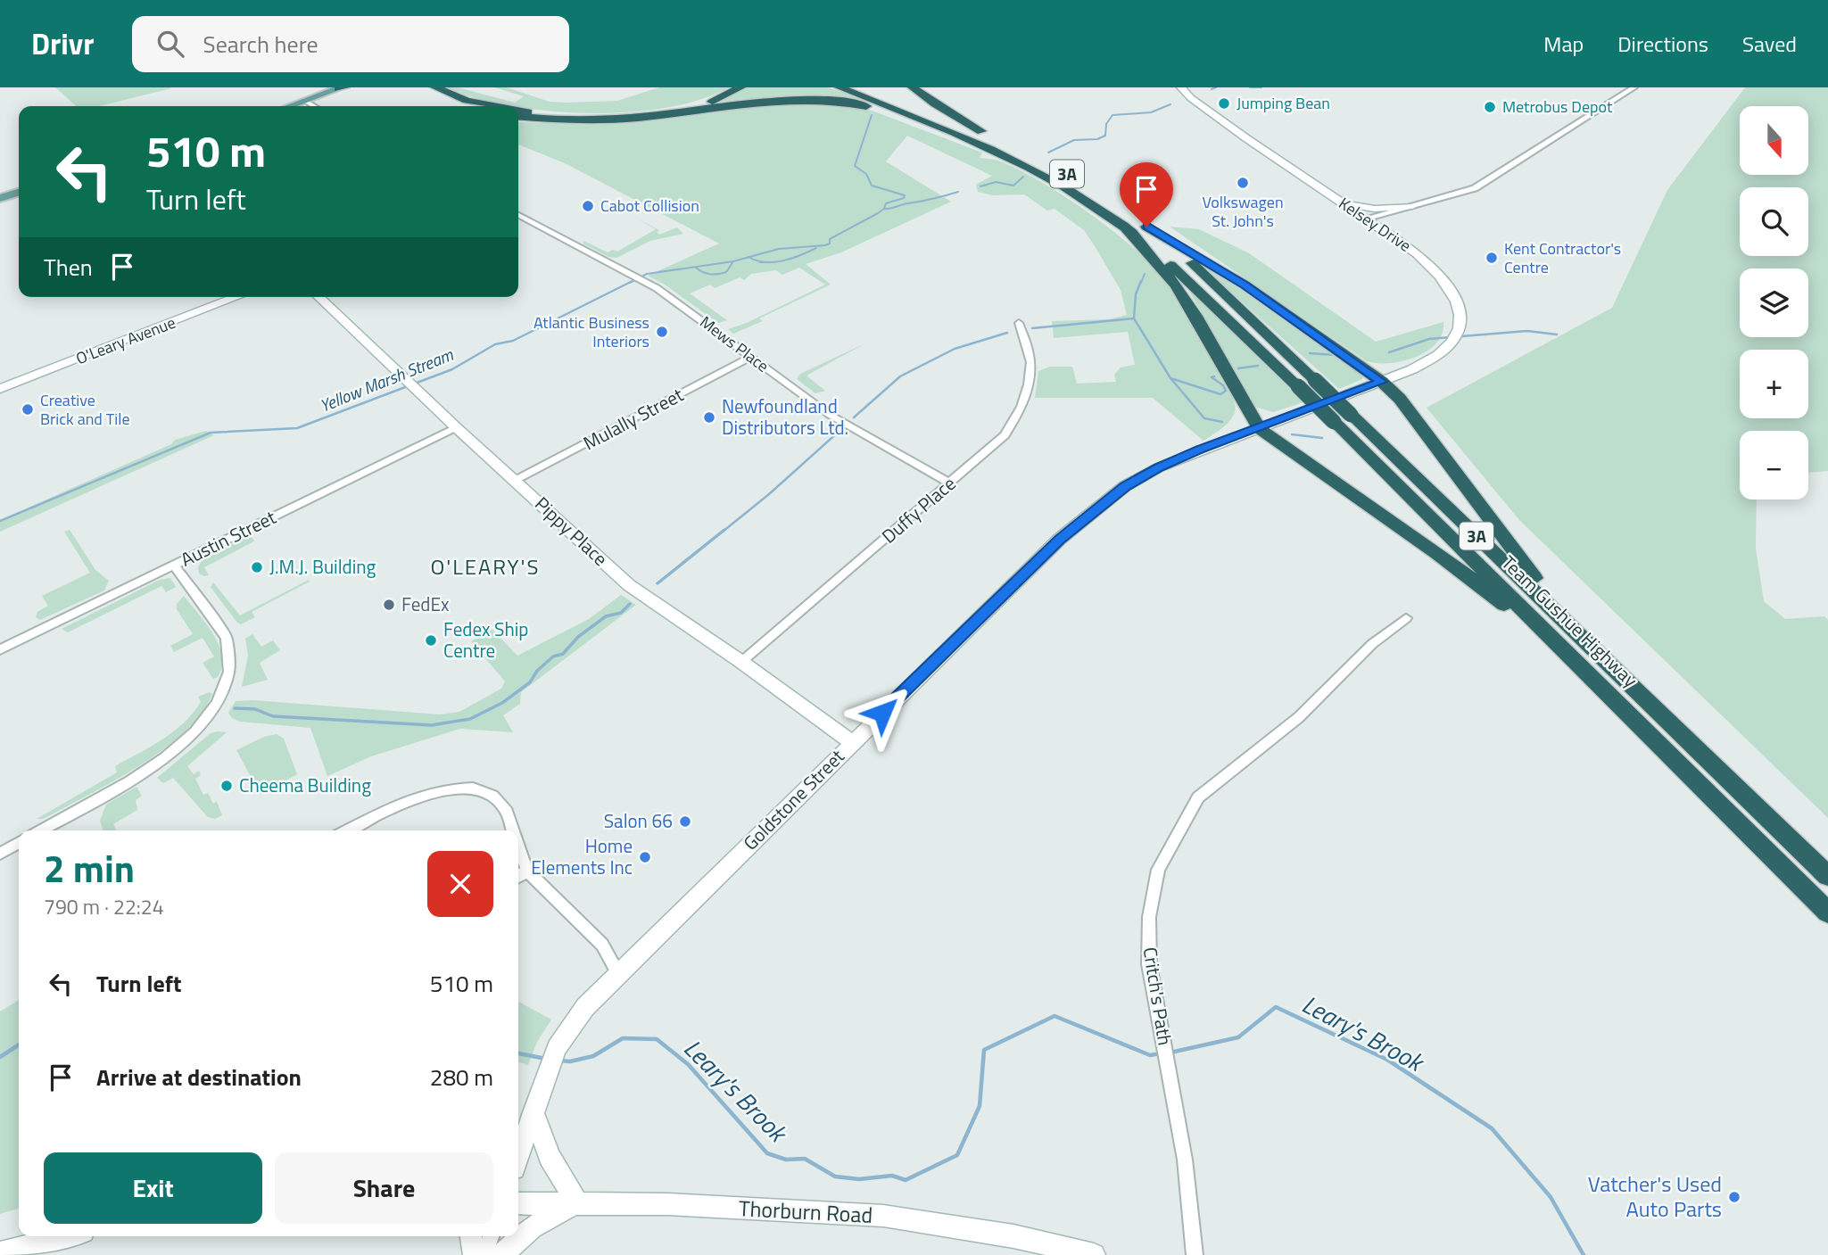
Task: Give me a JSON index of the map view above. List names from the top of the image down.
{
  "streets": {
    "highway": ["3A", "Team Gushue Highway"],
    "main road": [
      "Kelsey Drive",
      "O'Leary Avenue",
      "Pippy Place",
      "Goldstone Street",
      "Thorburn Road"
    ],
    "street": [
      "Mews Place",
      "Mulally Street",
      "Duffy Place",
      "Austin Street",
      "Critch's Path"
    ]
  },
  "crossings": [
    ["Kelsey Drive", "Team Gushue Highway"],
    ["Kelsey Drive", "Goldstone Street"],
    ["Mews Place", "Mulally Street"],
    ["Mews Place", "Duffy Place"],
    ["Mulally Street", "Pippy Place"],
    ["Duffy Place", "Pippy Place"],
    ["Pippy Place", "Austin Street"],
    ["Pippy Place", "Goldstone Street"],
    ["Team Gushue Highway", "Goldstone Street"]
  ],
  "districts": ["O'LEARY'S"],
  "water": ["Yellow Marsh Stream", "Leary's Brook"],
  "places": [
    "Jumping Bean",
    "Metrobus Depot",
    "Volkswagen St. John's",
    "Cabot Collision",
    "Kent Contractor's Centre",
    "Atlantic Business Interiors",
    "Creative Brick and Tile",
    "Newfoundland Distributors Ltd.",
    "J.M.J. Building",
    "FedEx",
    "Fedex Ship Centre",
    "Cheema Building",
    "Salon 66",
    "Home Elements Inc",
    "Vatcher's Used Auto Parts"
  ],
  "north": "bottom",
  "page": {
    "header": "Drivr",
    "search": "Search here",
    "nav": ["Map", "Directions", "Saved"],
    "map_buttons": ["+", "−"],
    "turn": ["510 m", "Turn left"],
    "then": "Then",
    "heading": ["2 min", "790 m · 22:24"],
    "list": [
      {
        "name": "Turn left",
        "value": "510 m"
      },
      {
        "name": "Arrive at destination",
        "value": "280 m"
      }
    ],
    "buttons": ["Exit", "Share"]
  }
}
